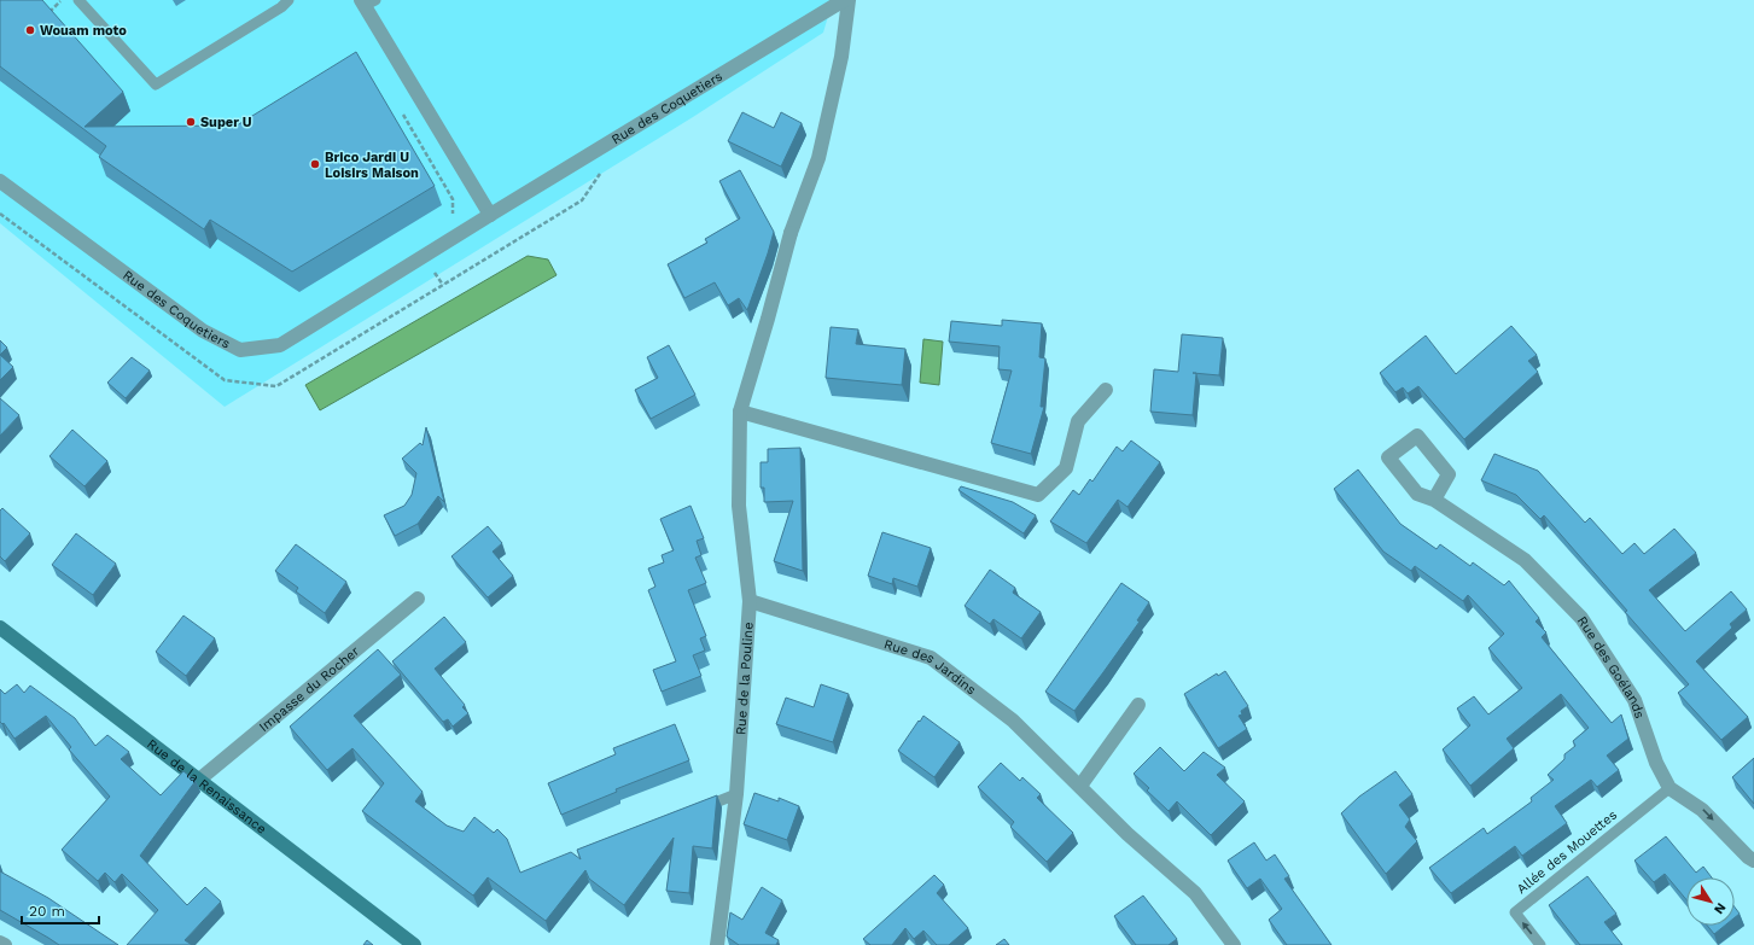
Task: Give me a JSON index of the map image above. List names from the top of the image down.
{
  "streets": {
    "main road": ["Rue de la Renaissance"],
    "street": [
      "Rue des Coquetiers",
      "Rue des Jardins",
      "Rue des Goélands",
      "Rue de la Pouline",
      "Impasse du Rocher"
    ],
    "lane": ["Allée des Mouettes"]
  },
  "crossings": [
    ["Rue des Jardins", "Rue de la Pouline"],
    ["Rue des Goélands", "Allée des Mouettes"],
    ["Impasse du Rocher", "Rue de la Renaissance"]
  ],
  "one_way": ["Allée des Mouettes"],
  "places": ["Wouam moto", "Super U", "Brico Jardi U Loisirs Maison"],
  "scale_bar": "20 m",
  "north": "bottom right"
}
